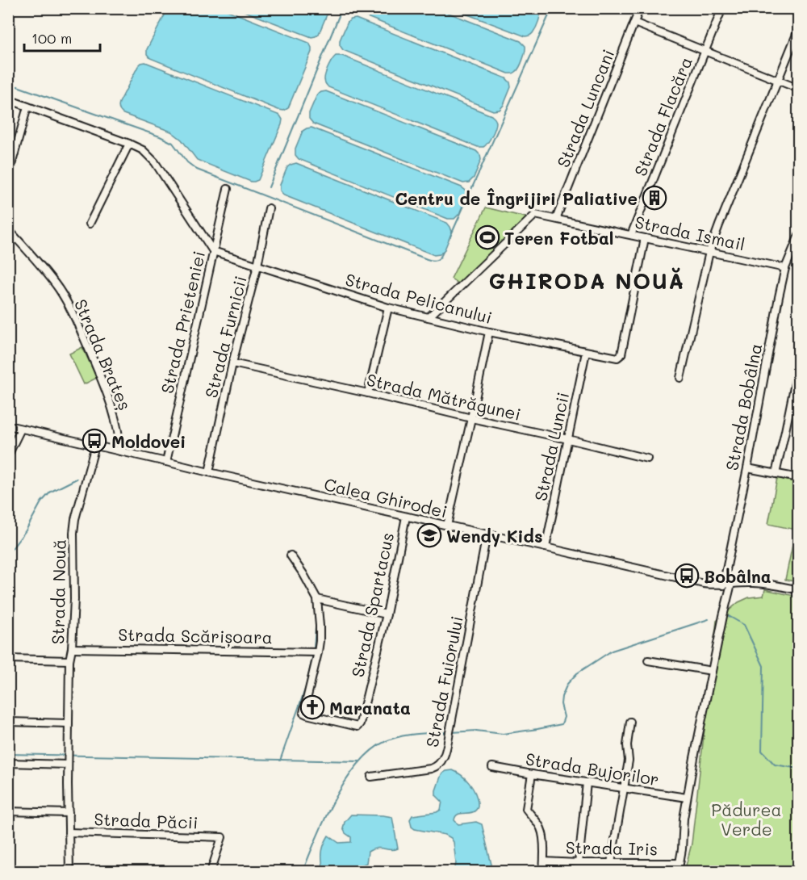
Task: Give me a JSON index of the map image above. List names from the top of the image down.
{
  "streets": {
    "street": [
      "Strada Luncani",
      "Strada Flacăra",
      "Strada Ismail",
      "Strada Pelicanului",
      "Strada Prieteniei",
      "Strada Furnicii",
      "Strada Brateș",
      "Strada Mătrăgunei",
      "Strada Bobâlna",
      "Strada Luncii",
      "Calea Ghirodei",
      "Strada Nouă",
      "Strada Spartacus",
      "Strada Scărișoara",
      "Strada Fuiorului",
      "Strada Bujorilor",
      "Strada Păcii",
      "Strada Iris"
    ]
  },
  "crossings": [
    ["Strada Luncani", "Strada Ismail"],
    ["Strada Flacăra", "Strada Ismail"],
    ["Strada Ismail", "Strada Pelicanului"],
    ["Strada Ismail", "Strada Bobâlna"],
    ["Strada Pelicanului", "Strada Prieteniei"],
    ["Strada Pelicanului", "Strada Furnicii"],
    ["Strada Pelicanului", "Strada Luncii"],
    ["Strada Prieteniei", "Calea Ghirodei"],
    ["Strada Furnicii", "Strada Mătrăgunei"],
    ["Strada Furnicii", "Calea Ghirodei"],
    ["Strada Brateș", "Calea Ghirodei"],
    ["Strada Mătrăgunei", "Strada Luncii"],
    ["Strada Bobâlna", "Calea Ghirodei"],
    ["Strada Luncii", "Calea Ghirodei"],
    ["Calea Ghirodei", "Strada Nouă"],
    ["Calea Ghirodei", "Strada Spartacus"],
    ["Calea Ghirodei", "Strada Fuiorului"],
    ["Strada Nouă", "Strada Scărișoara"],
    ["Strada Nouă", "Strada Păcii"],
    ["Strada Spartacus", "Strada Scărișoara"]
  ],
  "districts": ["GHIRODA NOUĂ"],
  "parks": ["Pădurea Verde"],
  "places": {
    "building": ["Centru de Îngrijiri Paliative"],
    "sports": ["Teren Fotbal"],
    "bus stop": ["Moldovei", "Bobâlna"],
    "school or university": ["Wendy Kids"],
    "church": ["Maranata"]
  },
  "scale_bar": "100 m"
}
